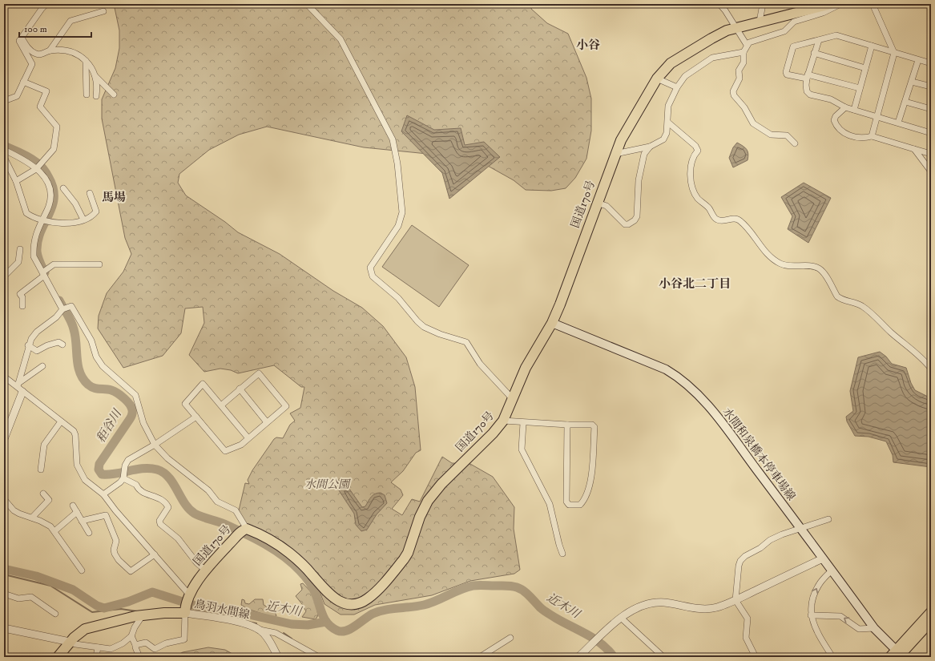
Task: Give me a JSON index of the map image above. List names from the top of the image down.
{
  "streets": {
    "highway": ["国道170号"],
    "main road": ["水間和泉橋本停車場線"],
    "street": ["鳥羽水間線"]
  },
  "crossings": [
    ["国道170号", "水間和泉橋本停車場線"],
    ["国道170号", "鳥羽水間線"]
  ],
  "districts": ["小谷", "馬場", "小谷北二丁目"],
  "water": ["秬谷川", "近木川"],
  "parks": ["水間公園"],
  "scale_bar": "100 m"
}
